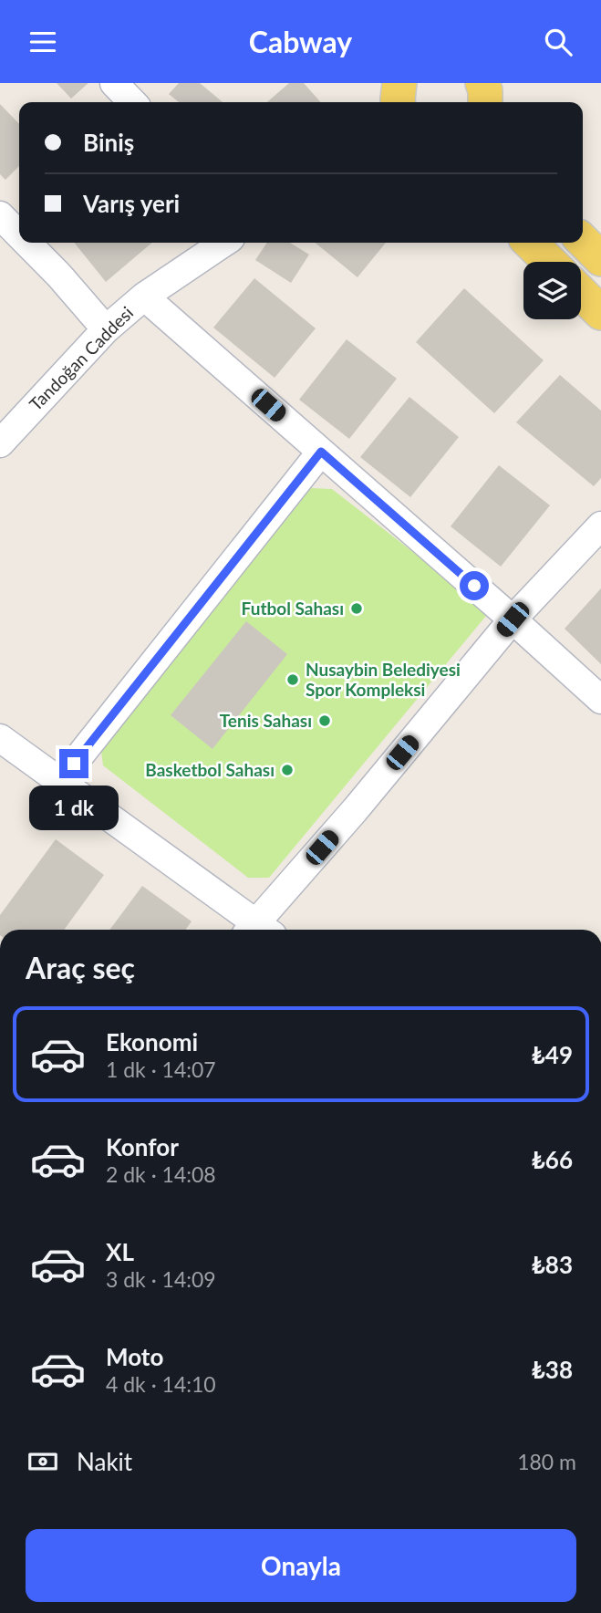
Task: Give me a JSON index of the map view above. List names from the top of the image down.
{
  "streets": {
    "street": ["Tandoğan Caddesi"]
  },
  "places": [
    "Futbol Sahası",
    "Nusaybin Belediyesi Spor Kompleksi",
    "Tenis Sahası",
    "Basketbol Sahası"
  ],
  "page": {
    "header": "Cabway",
    "banner": ["Biniş", "Varış yeri"],
    "bubble": "1 dk",
    "heading": "Araç seç",
    "list": [
      {
        "name": "Ekonomi",
        "note": "1 dk · 14:07",
        "value": "₺49"
      },
      {
        "name": "Konfor",
        "note": "2 dk · 14:08",
        "value": "₺66"
      },
      {
        "name": "XL",
        "note": "3 dk · 14:09",
        "value": "₺83"
      },
      {
        "name": "Moto",
        "note": "4 dk · 14:10",
        "value": "₺38"
      }
    ],
    "pay": ["Nakit", "180 m"],
    "buttons": "Onayla"
  }
}
